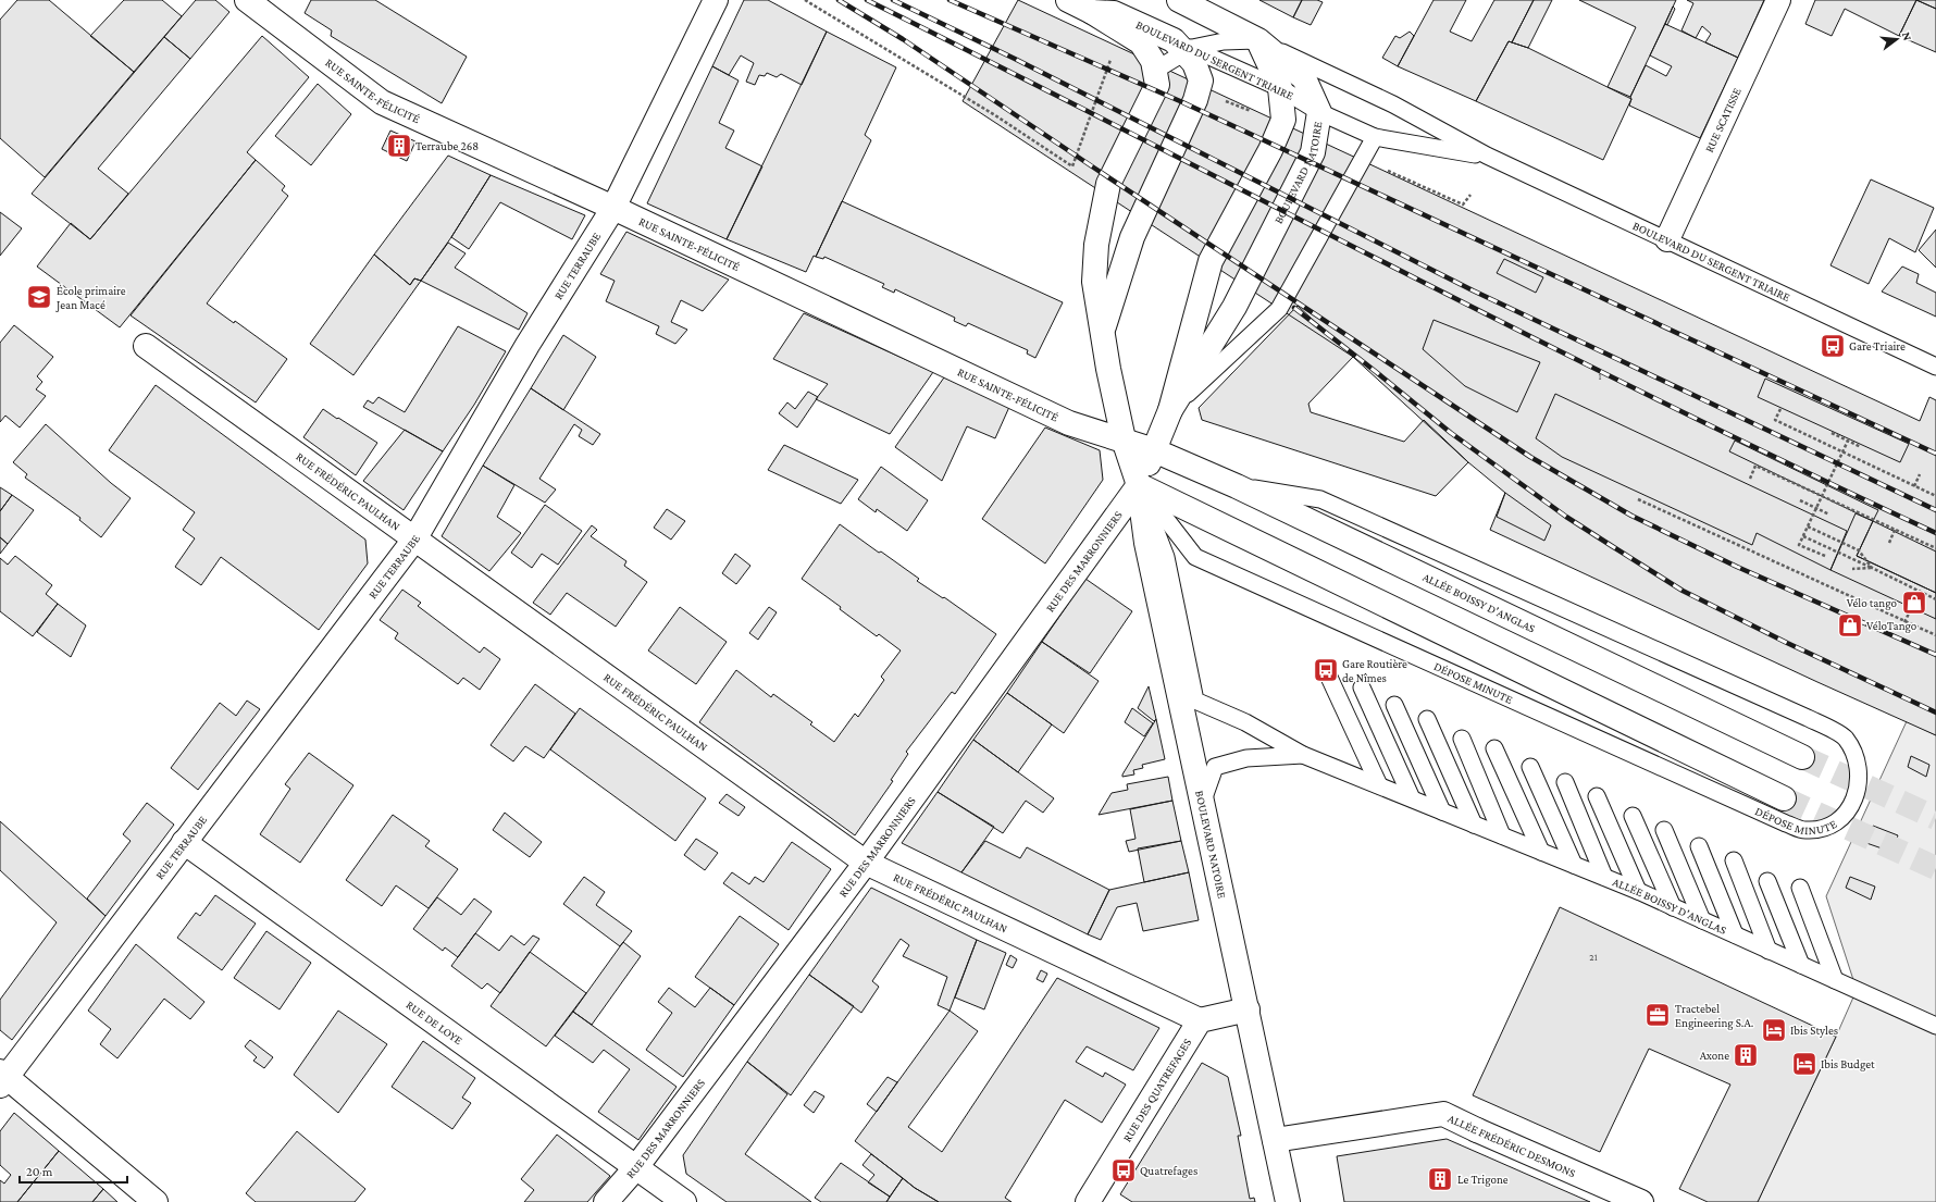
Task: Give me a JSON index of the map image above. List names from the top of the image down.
{
  "streets": {
    "street": [
      "BOULEVARD DU SERGENT TRIAIRE",
      "RUE SAINTE-FÉLICITÉ",
      "RUE SCATISSE",
      "BOULEVARD NATOIRE",
      "RUE TERRAUBE",
      "RUE FRÉDÉRIC PAULHAN",
      "RUE DES MARRONNIERS",
      "ALLÉE BOISSY D'ANGLAS",
      "RUE DE LOYE",
      "RUE DES QUATREFAGES",
      "ALLÉE FRÉDÉRIC DESMONS"
    ],
    "lane": ["DÉPOSE MINUTE"]
  },
  "crossings": [
    ["BOULEVARD DU SERGENT TRIAIRE", "RUE SCATISSE"],
    ["BOULEVARD DU SERGENT TRIAIRE", "BOULEVARD NATOIRE"],
    ["RUE SAINTE-FÉLICITÉ", "BOULEVARD NATOIRE"],
    ["RUE SAINTE-FÉLICITÉ", "RUE TERRAUBE"],
    ["RUE SAINTE-FÉLICITÉ", "ALLÉE BOISSY D'ANGLAS"],
    ["BOULEVARD NATOIRE", "RUE DES MARRONNIERS"],
    ["BOULEVARD NATOIRE", "ALLÉE BOISSY D'ANGLAS"],
    ["BOULEVARD NATOIRE", "DÉPOSE MINUTE"],
    ["BOULEVARD NATOIRE", "ALLÉE FRÉDÉRIC DESMONS"],
    ["RUE TERRAUBE", "RUE FRÉDÉRIC PAULHAN"],
    ["RUE TERRAUBE", "RUE DE LOYE"],
    ["RUE FRÉDÉRIC PAULHAN", "RUE DES MARRONNIERS"],
    ["RUE FRÉDÉRIC PAULHAN", "RUE DES QUATREFAGES"],
    ["RUE DES MARRONNIERS", "DÉPOSE MINUTE"],
    ["RUE DES MARRONNIERS", "RUE DE LOYE"],
    ["ALLÉE BOISSY D'ANGLAS", "DÉPOSE MINUTE"]
  ],
  "places": {
    "building": ["Terraube 268", "Axone", "Le Trigone"],
    "school or university": ["École primaire Jean Macé"],
    "bus stop": ["Gare Triaire", "Gare Routière de Nîmes", "Quatrefages"],
    "shop": ["Vélo tango", "VéloTango"],
    "office": ["Tractebel Engineering S.A."],
    "hotel": ["Ibis Styles", "Ibis Budget"]
  },
  "house_numbers": ["1", "21"],
  "scale_bar": "20 m",
  "north": "right"
}
